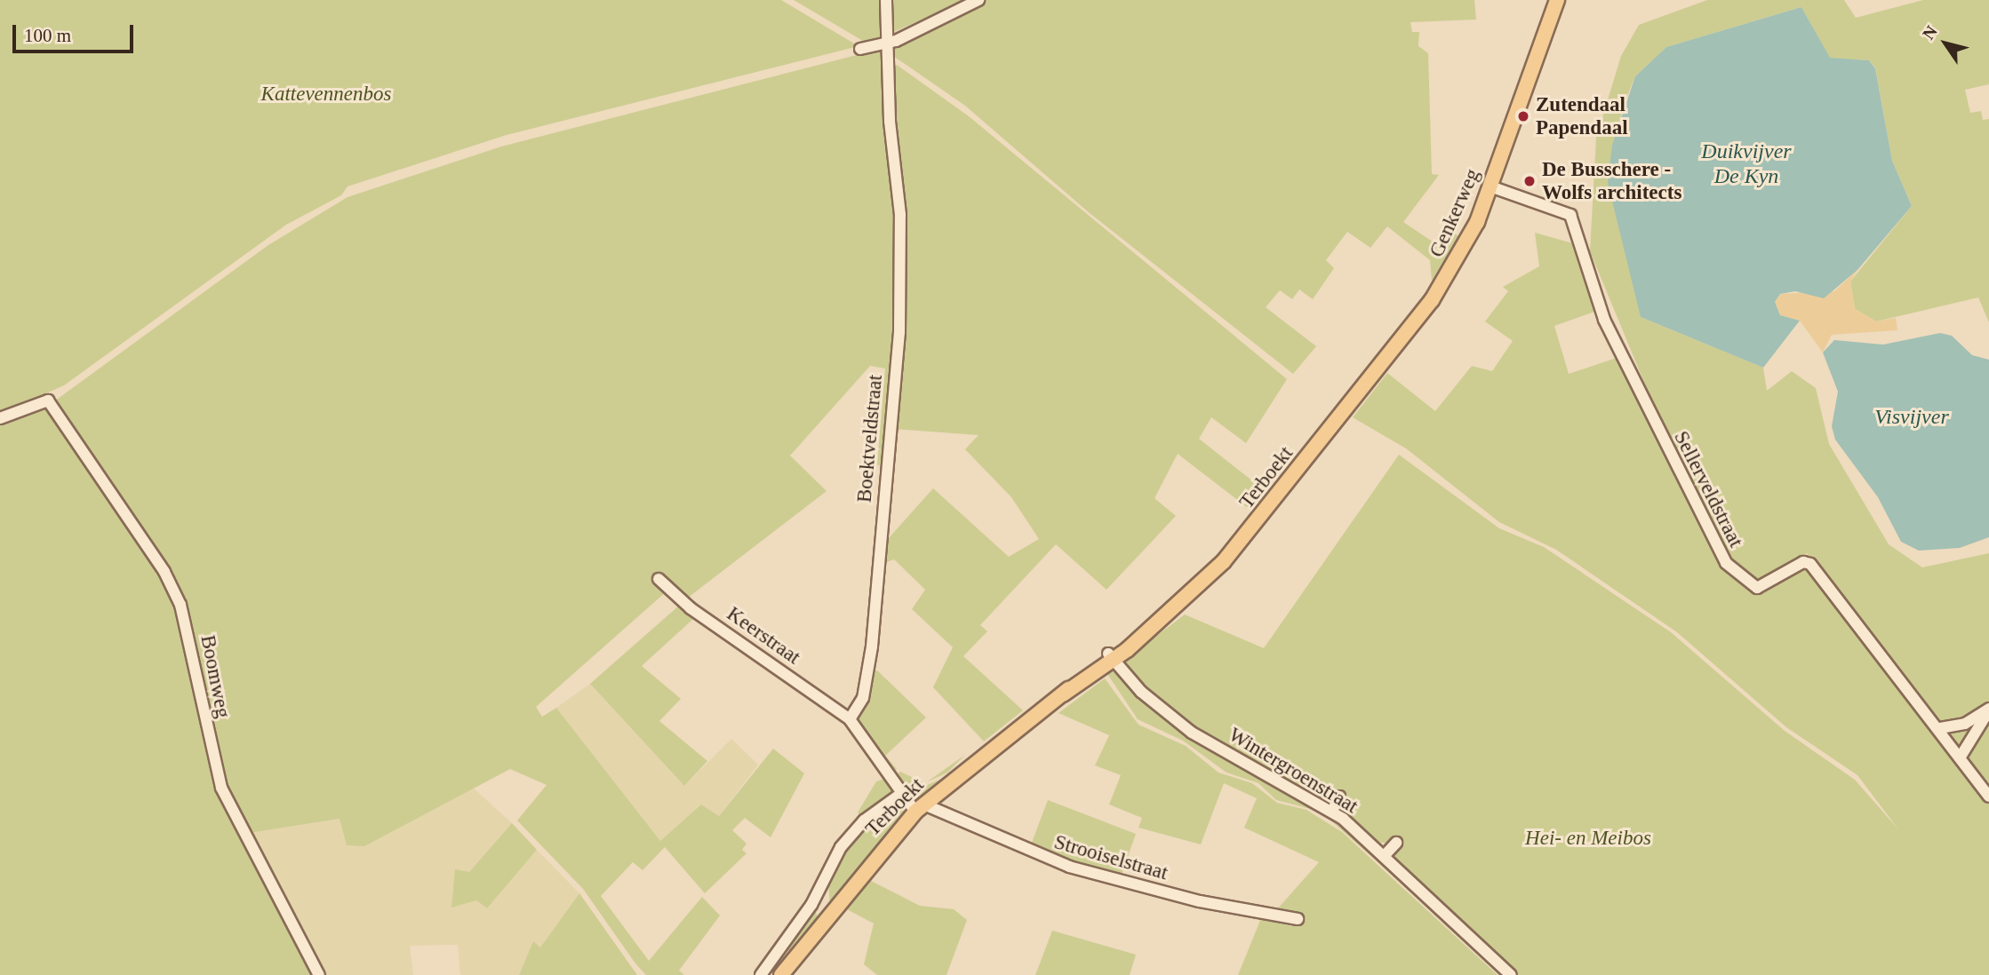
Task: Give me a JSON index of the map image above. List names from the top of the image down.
{
  "streets": {
    "main road": ["Genkerweg", "Terboekt"],
    "street": [
      "Boektveldstraat",
      "Sellerveldstraat",
      "Keerstraat",
      "Boomweg",
      "Wintergroenstraat",
      "Strooiselstraat"
    ]
  },
  "crossings": [
    ["Genkerweg", "Terboekt"],
    ["Genkerweg", "Sellerveldstraat"],
    ["Boektveldstraat", "Keerstraat"],
    ["Terboekt", "Wintergroenstraat"],
    ["Terboekt", "Strooiselstraat"]
  ],
  "water": ["Duikvijver De Kyn", "Visvijver"],
  "parks": ["Kattevennenbos", "Hei- en Meibos"],
  "places": ["Zutendaal Papendaal", "De Busschere - Wolfs architects"],
  "scale_bar": "100 m",
  "north": "top left"
}
